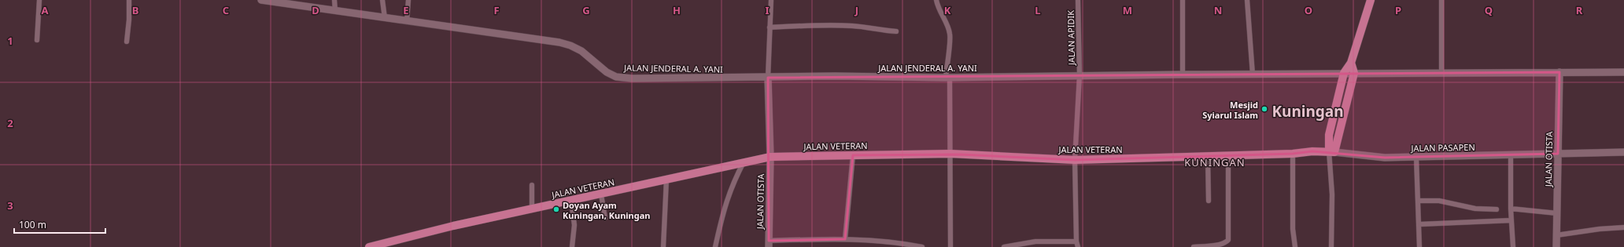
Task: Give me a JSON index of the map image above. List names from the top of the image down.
{
  "streets": {
    "main road": [
      "JALAN JENDERAL A. YANI",
      "JALAN VETERAN",
      "JALAN PASAPEN",
      "JALAN OTISTA"
    ],
    "street": ["JALAN APIDIK"]
  },
  "crossings": [
    ["JALAN APIDIK", "JALAN JENDERAL A. YANI"],
    ["JALAN APIDIK", "JALAN VETERAN"],
    ["JALAN JENDERAL A. YANI", "JALAN OTISTA"],
    ["JALAN VETERAN", "JALAN PASAPEN"],
    ["JALAN VETERAN", "JALAN OTISTA"],
    ["JALAN PASAPEN", "JALAN OTISTA"]
  ],
  "districts": ["Kuningan", "KUNINGAN"],
  "places": ["Mesjid Syiarul Islam", "Doyan Ayam Kuningan, Kuningan"],
  "scale_bar": "100 m",
  "grid": {
    "columns": [
      "A",
      "B",
      "C",
      "D",
      "E",
      "F",
      "G",
      "H",
      "I",
      "J",
      "K",
      "L",
      "M",
      "N",
      "O",
      "P",
      "Q",
      "R"
    ],
    "rows": ["1", "2", "3"]
  }
}
